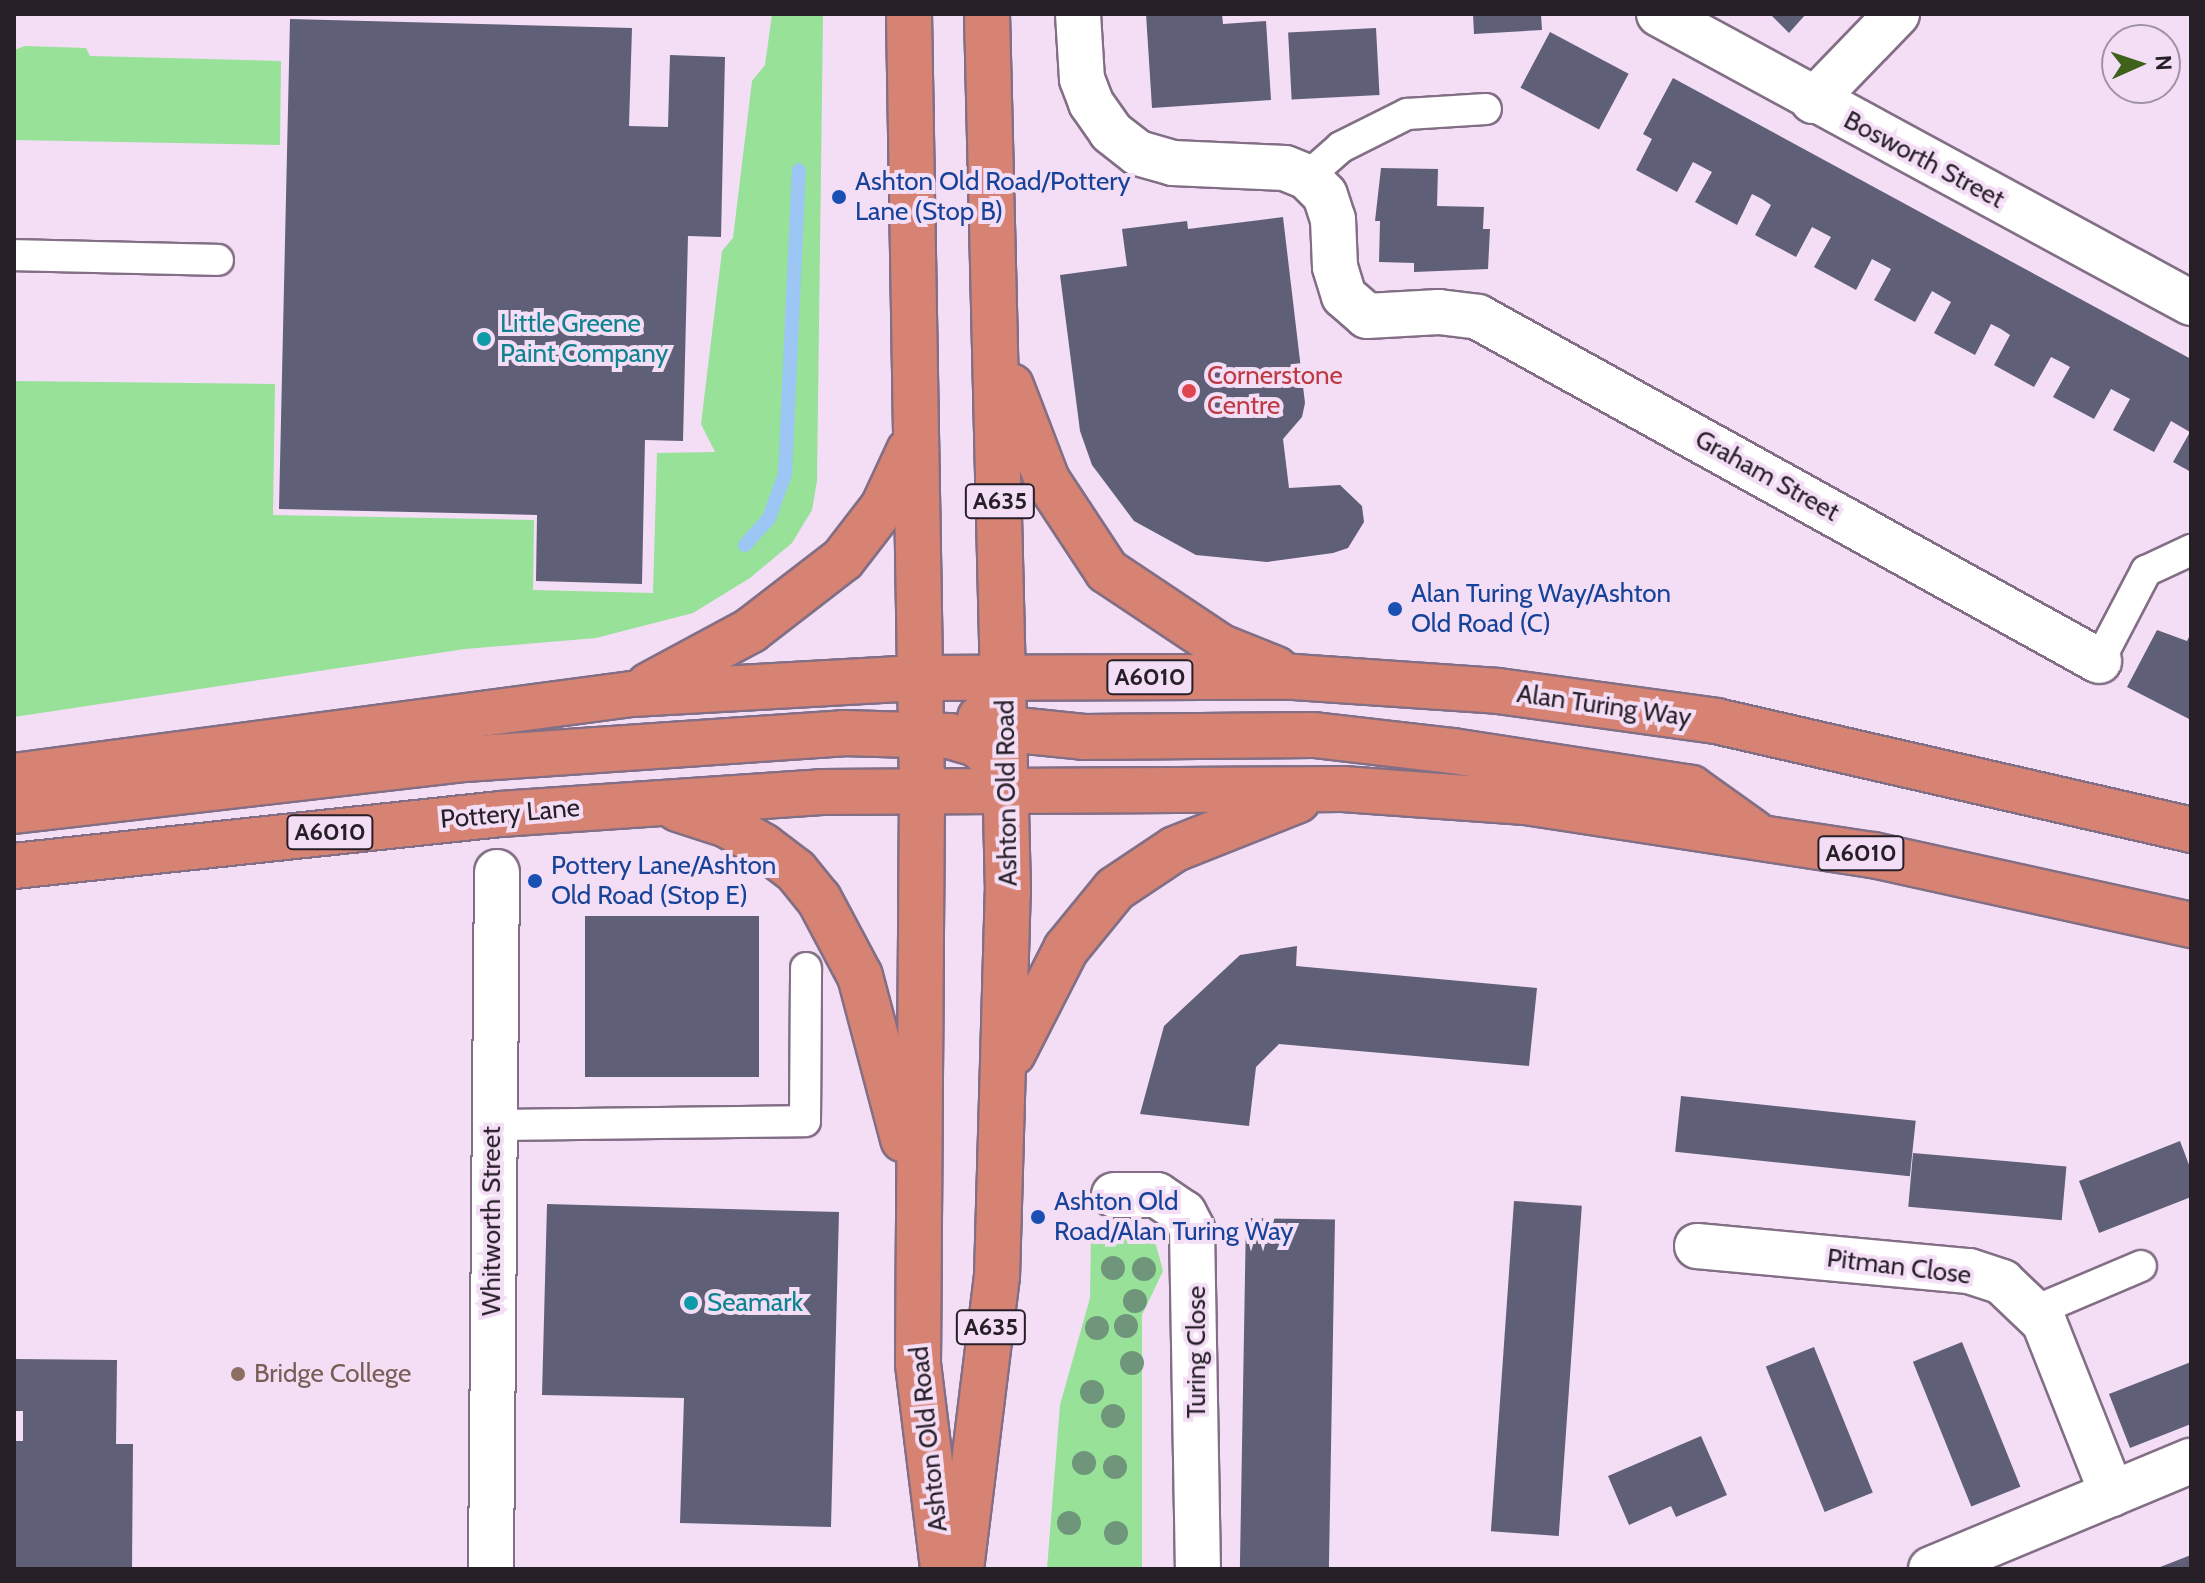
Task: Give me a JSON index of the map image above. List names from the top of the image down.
{
  "streets": {
    "highway": [
      "A635",
      "A6010",
      "Alan Turing Way",
      "Ashton Old Road",
      "Pottery Lane"
    ],
    "street": [
      "Bosworth Street",
      "Graham Street",
      "Whitworth Street",
      "Pitman Close",
      "Turing Close"
    ]
  },
  "crossings": [
    ["A6010", "Alan Turing Way"],
    ["A6010", "Ashton Old Road"],
    ["A6010", "Pottery Lane"],
    ["Alan Turing Way", "Ashton Old Road"],
    ["Ashton Old Road", "Pottery Lane"]
  ],
  "places": [
    "Ashton Old Road/Pottery Lane (Stop B)",
    "Little Greene Paint Company",
    "Cornerstone Centre",
    "Alan Turing Way/Ashton Old Road (C)",
    "Pottery Lane/Ashton Old Road (Stop E)",
    "Ashton Old Road/Alan Turing Way",
    "Seamark",
    "Bridge College"
  ],
  "north": "right"
}
